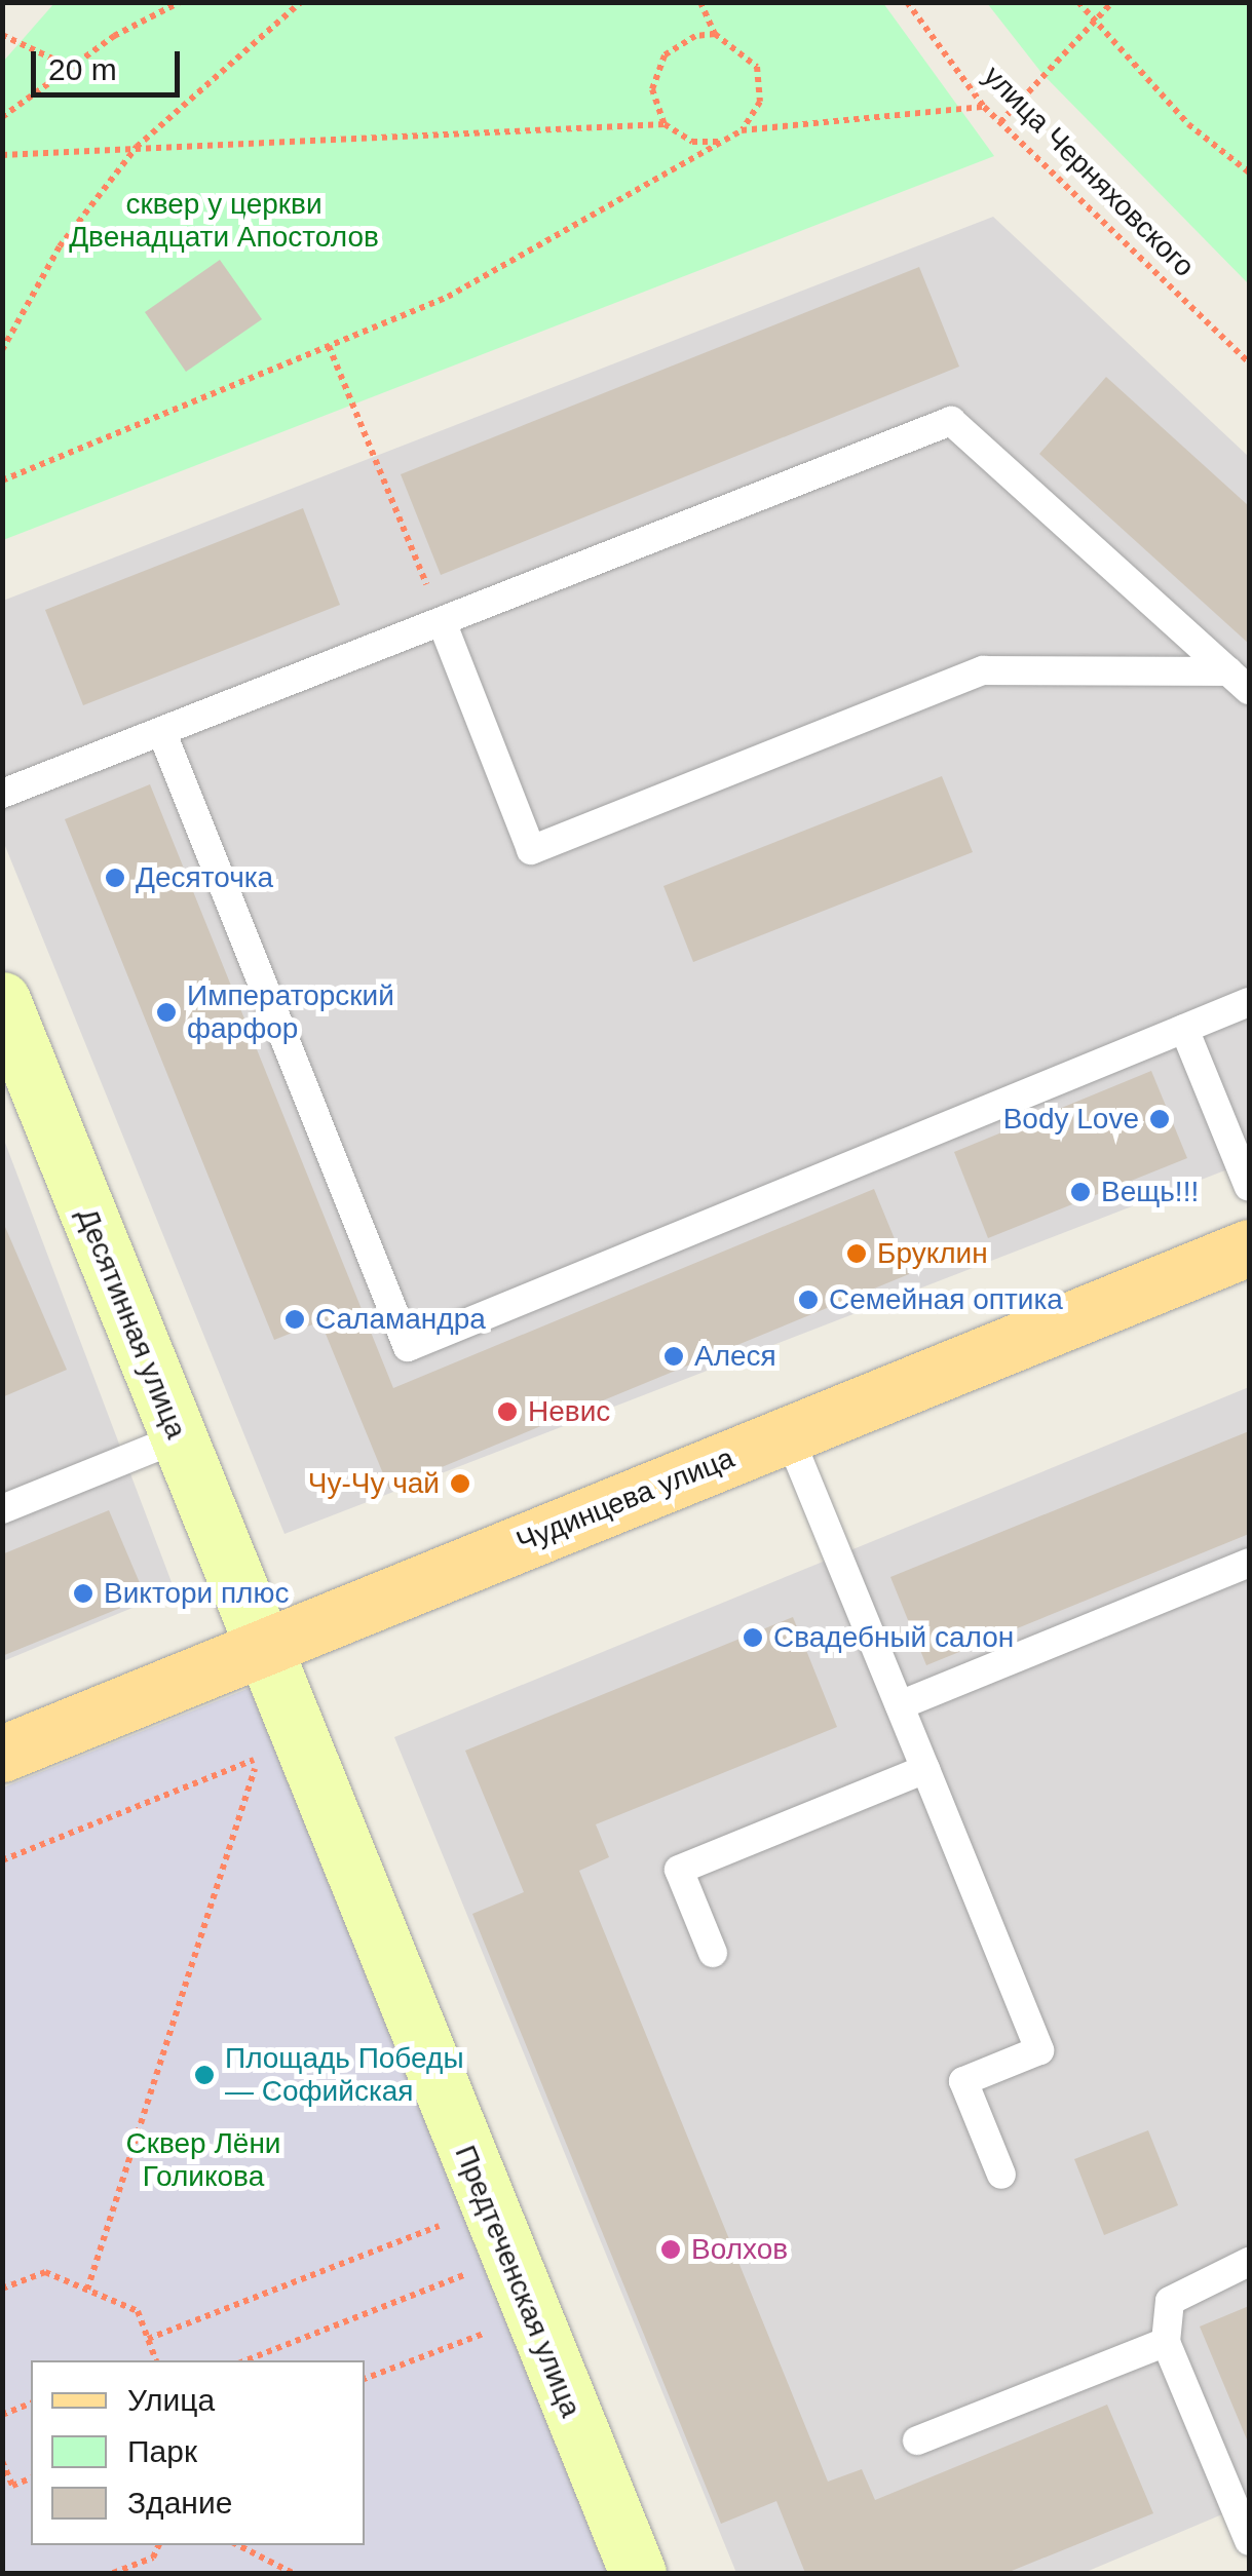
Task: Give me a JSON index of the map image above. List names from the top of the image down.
{
  "streets": {
    "main road": ["Чудинцева улица"],
    "street": ["Десятинная улица", "Предтеченская улица"],
    "path": ["улица Черняховского"]
  },
  "crossings": [
    ["Десятинная улица", "Чудинцева улица"],
    ["Десятинная улица", "Предтеченская улица"],
    ["Чудинцева улица", "Предтеченская улица"]
  ],
  "parks": ["сквер у церкви Двенадцати Апостолов", "Сквер Лёни Голикова"],
  "places": [
    "Десяточка",
    "Императорский фарфор",
    "Body Love",
    "Вещь!!!",
    "Бруклин",
    "Семейная оптика",
    "Саламандра",
    "Алеся",
    "Невис",
    "Чу-Чу чай",
    "Виктори плюс",
    "Свадебный салон",
    "Площадь Победы — Софийская",
    "Волхов"
  ],
  "legend": ["Улица", "Парк", "Здание"],
  "scale_bar": "20 m"
}
